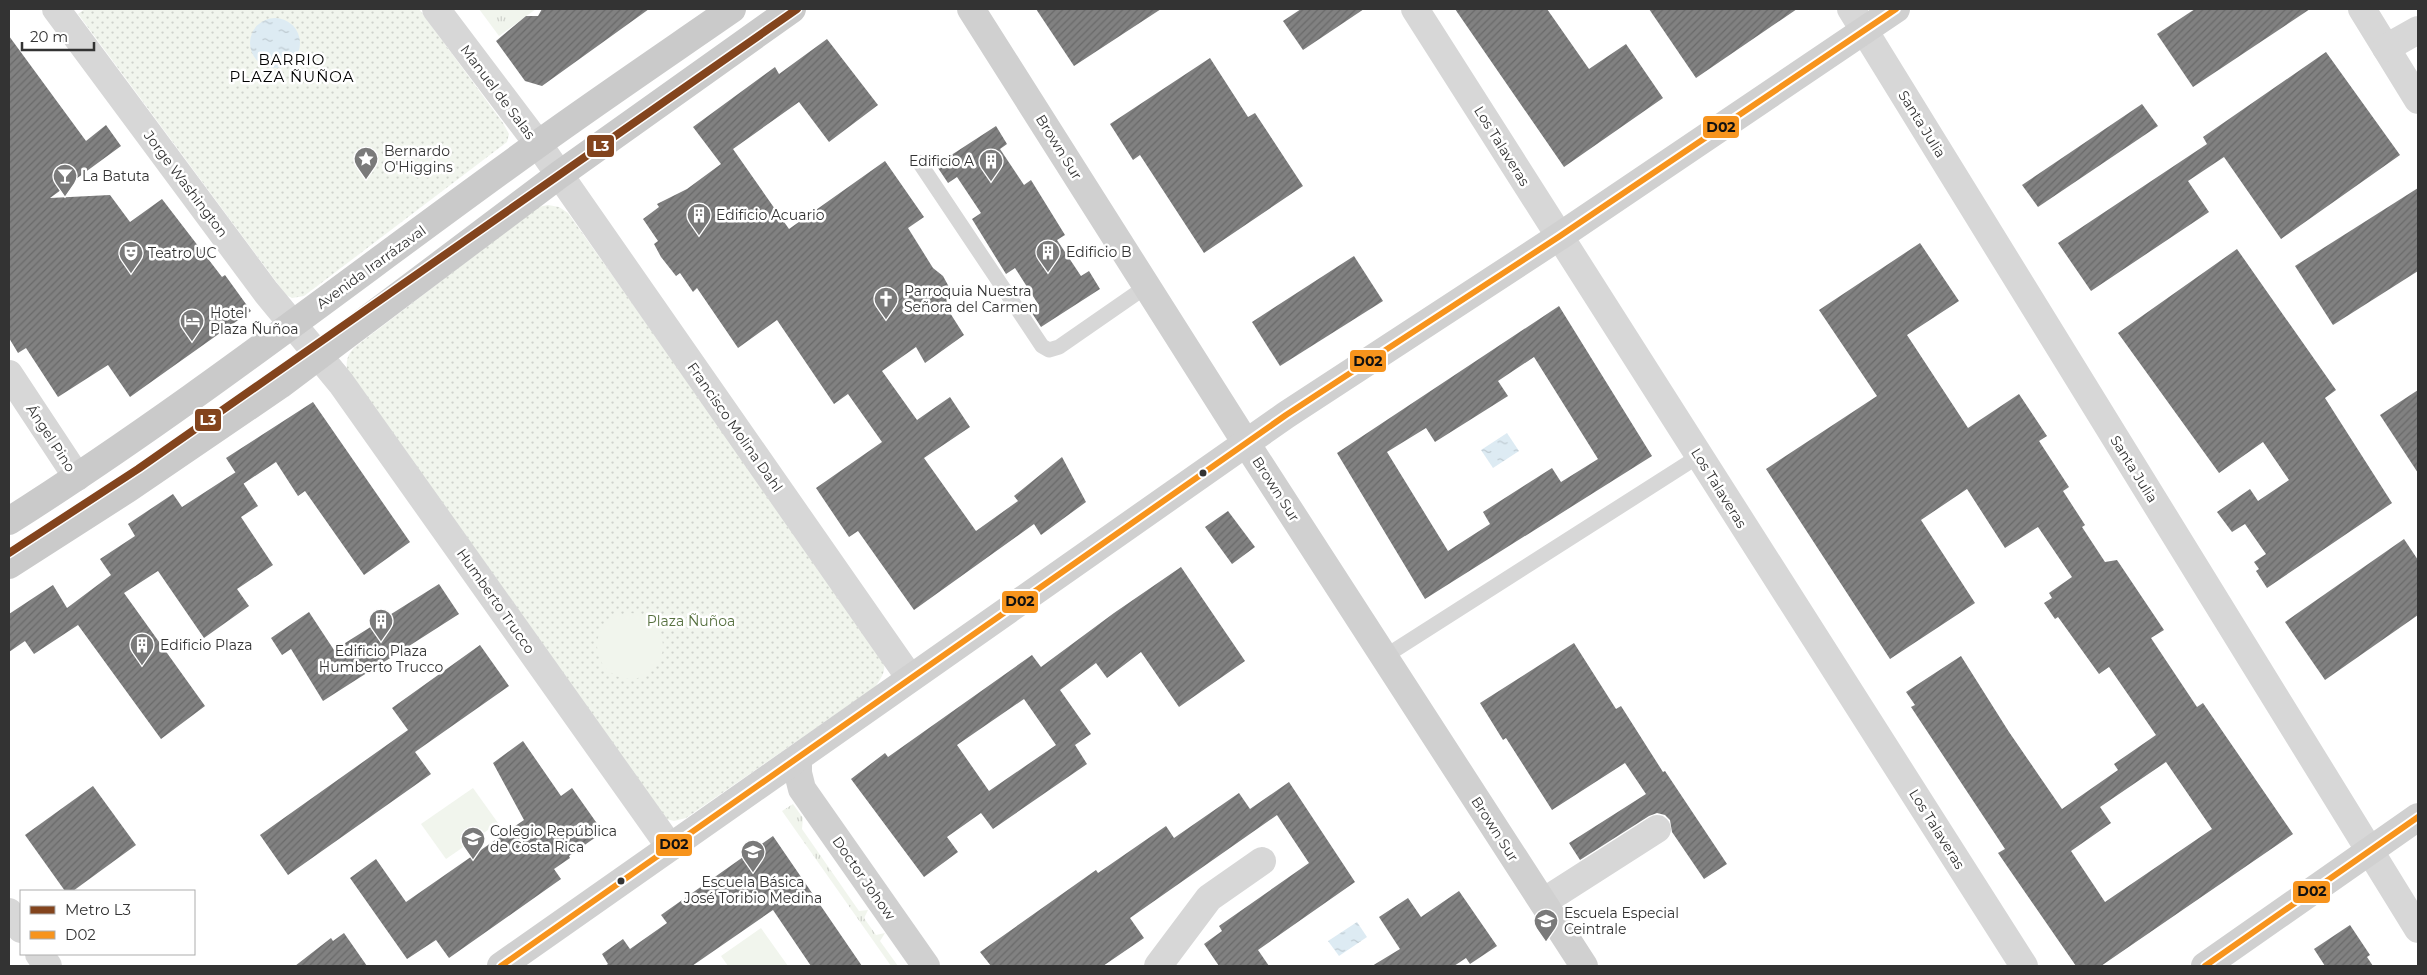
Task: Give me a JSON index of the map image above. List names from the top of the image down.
{
  "streets": {
    "main road": ["Brown Sur", "Avenida Irarrázaval", "Doctor Johow"],
    "street": [
      "Manuel de Salas",
      "Santa Julia",
      "Los Talaveras",
      "Jorge Washington",
      "Francisco Molina Dahl",
      "Ángel Pino",
      "Humberto Trucco"
    ]
  },
  "crossings": [
    ["Manuel de Salas", "Avenida Irarrázaval"],
    ["Manuel de Salas", "Francisco Molina Dahl"],
    ["Jorge Washington", "Avenida Irarrázaval"],
    ["Jorge Washington", "Humberto Trucco"],
    ["Avenida Irarrázaval", "Ángel Pino"]
  ],
  "districts": ["BARRIO PLAZA ÑUÑOA"],
  "parks": ["Plaza Ñuñoa"],
  "places": {
    "place": ["Bernardo O'Higgins"],
    "building": [
      "Edificio A",
      "Edificio Acuario",
      "Edificio B",
      "Edificio Plaza Humberto Trucco",
      "Edificio Plaza"
    ],
    "bar": ["La Batuta"],
    "theatre": ["Teatro UC"],
    "church": ["Parroquia Nuestra Señora del Carmen"],
    "hotel": ["Hotel Plaza Ñuñoa"],
    "school or university": ["Colegio República de Costa Rica", "Escuela Básica José Toribio Medina", "Escuela Especial Ceintrale"]
  },
  "lines": ["metro line L3", "transit line D02"],
  "legend": ["Metro L3", "D02"],
  "scale_bar": "20 m"
}
